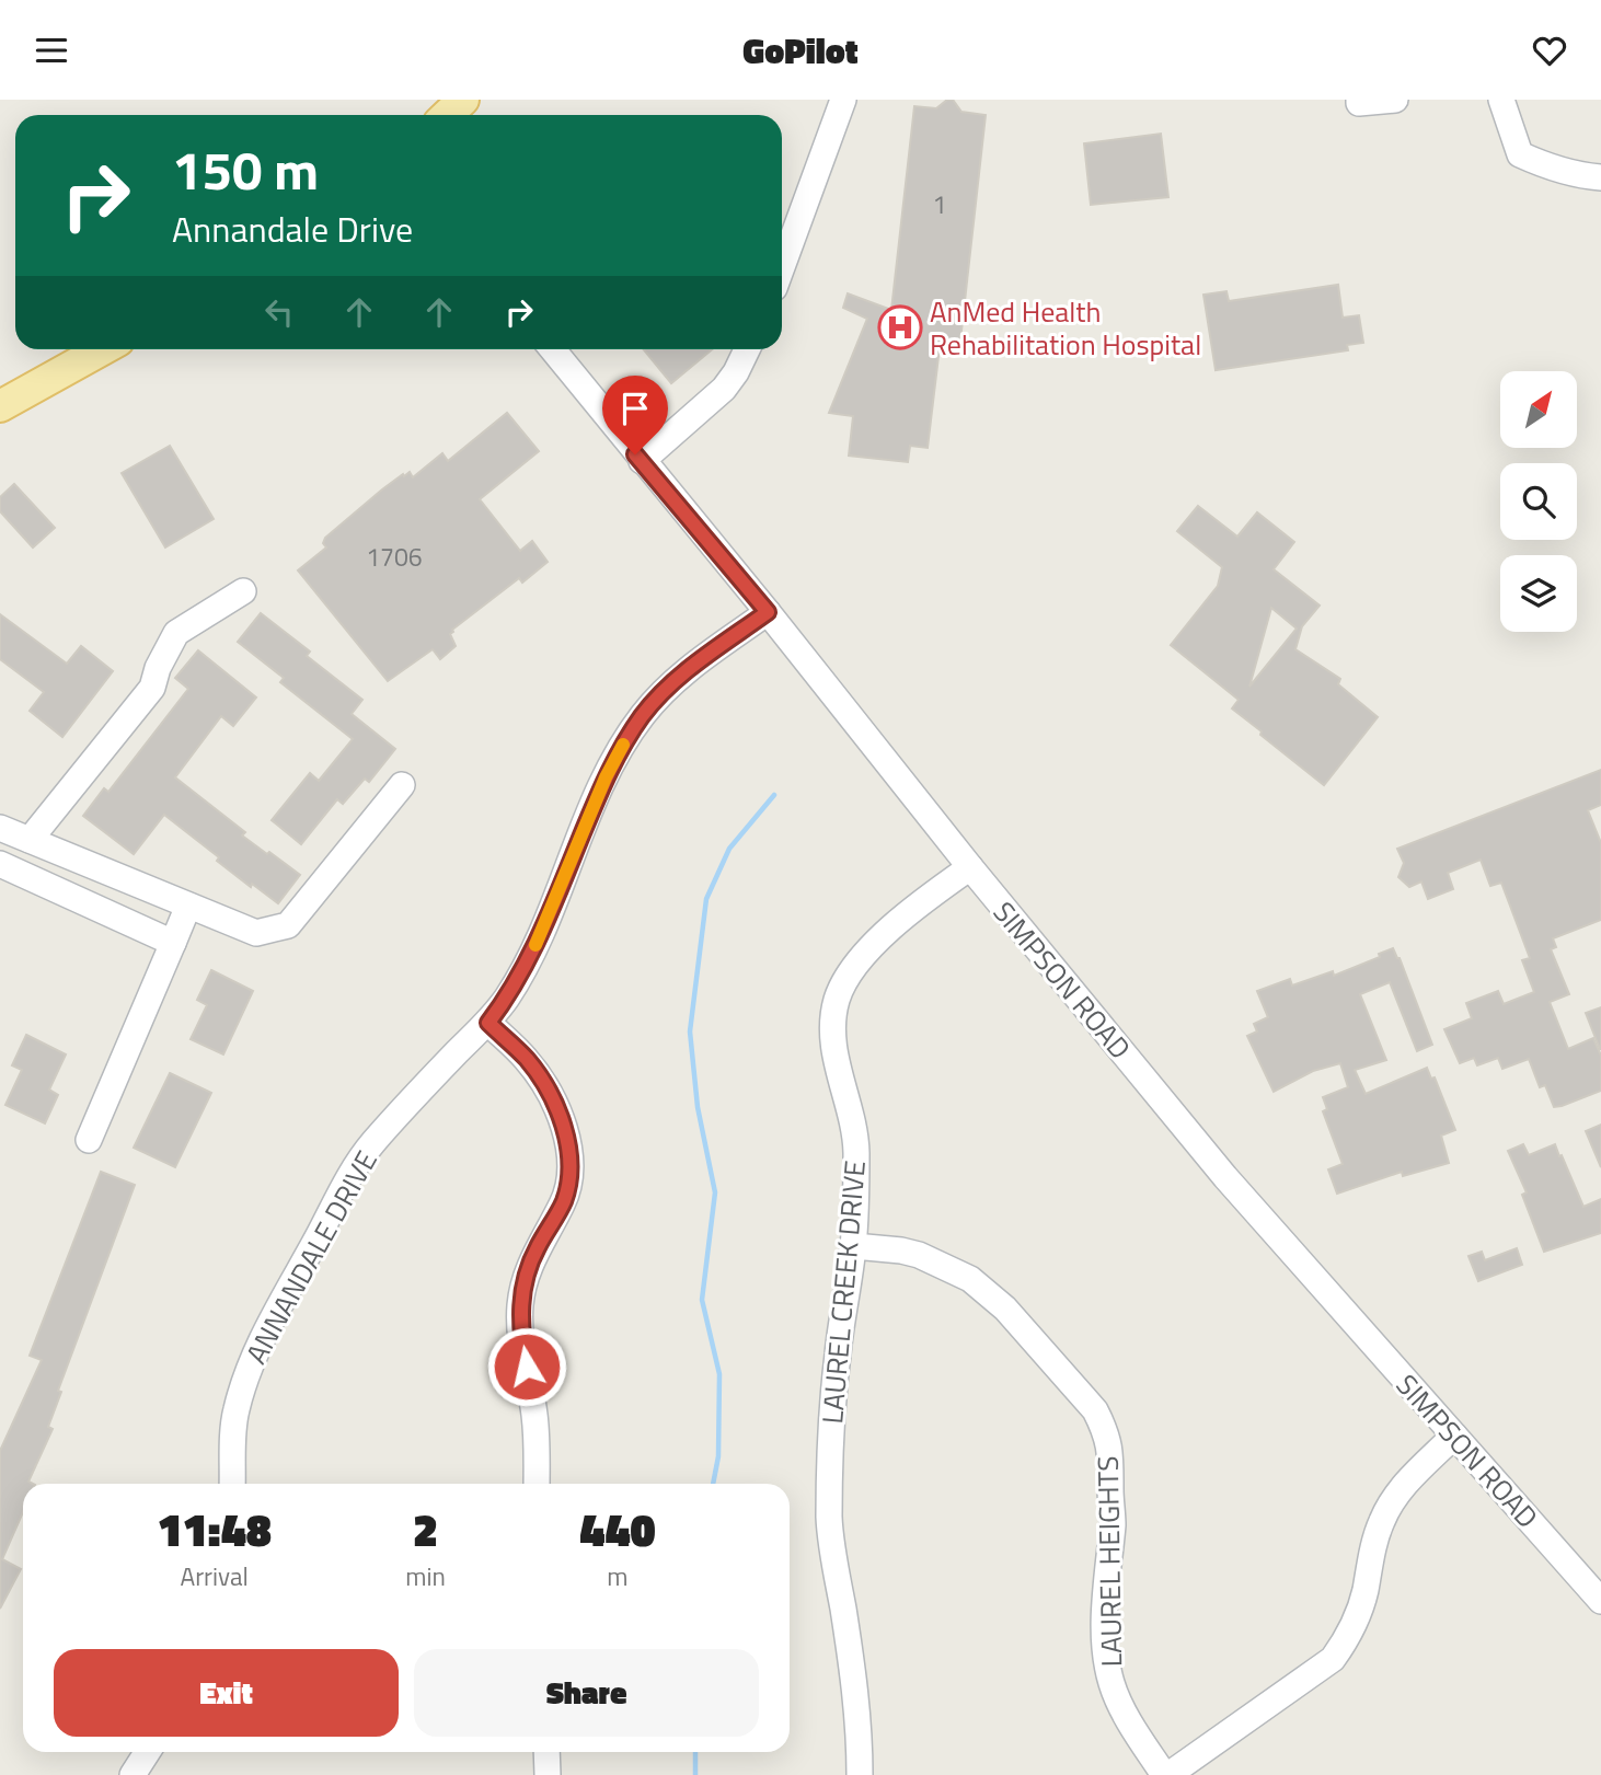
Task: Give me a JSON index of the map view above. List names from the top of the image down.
{
  "streets": {
    "street": [
      "SIMPSON ROAD",
      "ANNANDALE DRIVE",
      "LAUREL CREEK DRIVE",
      "LAUREL HEIGHTS"
    ]
  },
  "crossings": [
    ["SIMPSON ROAD", "ANNANDALE DRIVE"],
    ["SIMPSON ROAD", "LAUREL CREEK DRIVE"],
    ["LAUREL CREEK DRIVE", "LAUREL HEIGHTS"]
  ],
  "places": {
    "hospital": ["AnMed Health Rehabilitation Hospital"]
  },
  "house_numbers": ["1", "1706"],
  "north": "top right",
  "page": {
    "header": "GoPilot",
    "turn": ["150 m", "Annandale Drive"],
    "eta": [
      "11:48",
      "Arrival",
      "2",
      "min",
      "440",
      "m"
    ],
    "buttons": ["Exit", "Share"]
  }
}
